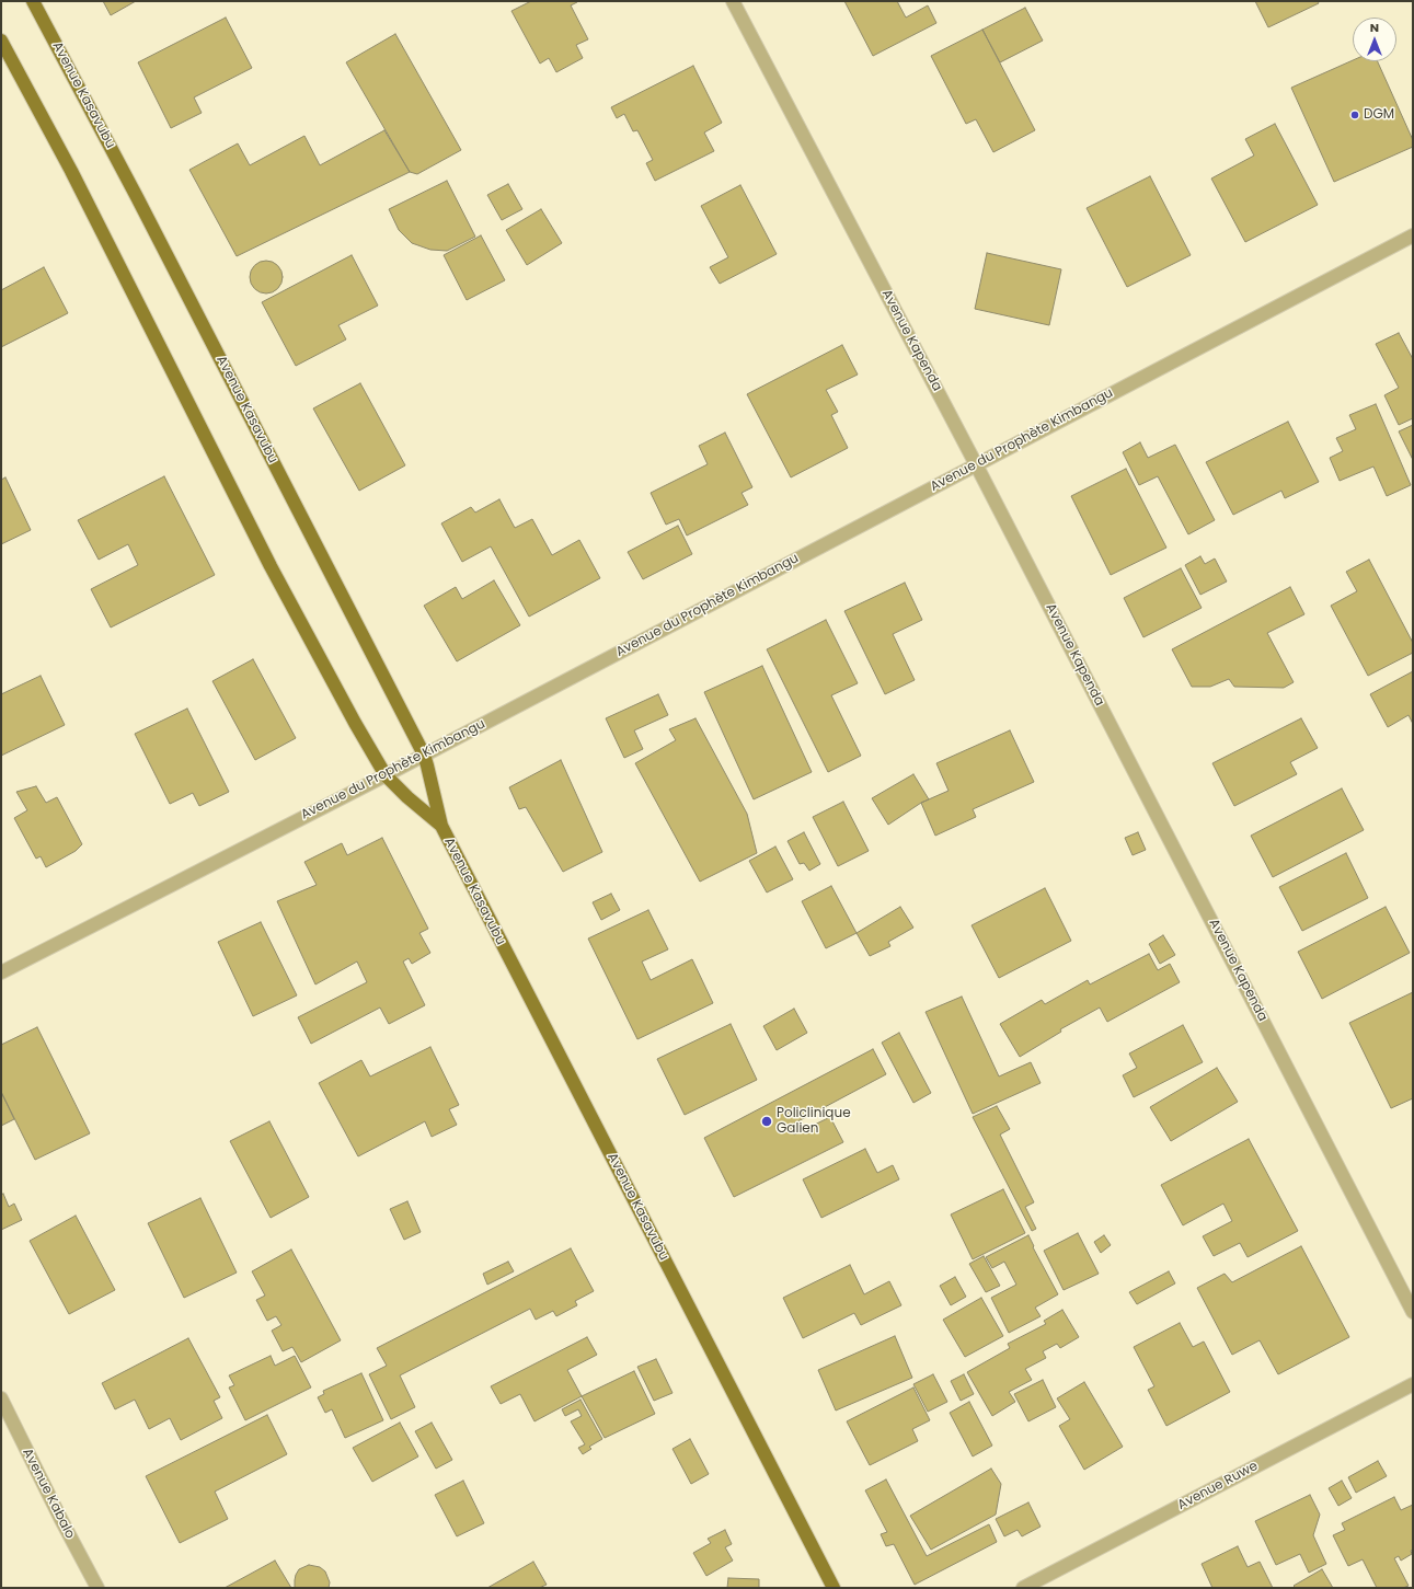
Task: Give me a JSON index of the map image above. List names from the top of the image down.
{
  "streets": {
    "main road": ["Avenue Kasavubu"],
    "street": [
      "Avenue Kapenda",
      "Avenue du Prophète Kimbangu",
      "Avenue Ruwe",
      "Avenue Kabalo"
    ]
  },
  "crossings": [
    ["Avenue Kasavubu", "Avenue du Prophète Kimbangu"],
    ["Avenue Kapenda", "Avenue du Prophète Kimbangu"]
  ],
  "places": ["DGM", "Policlinique Galien"],
  "north": "top"
}
